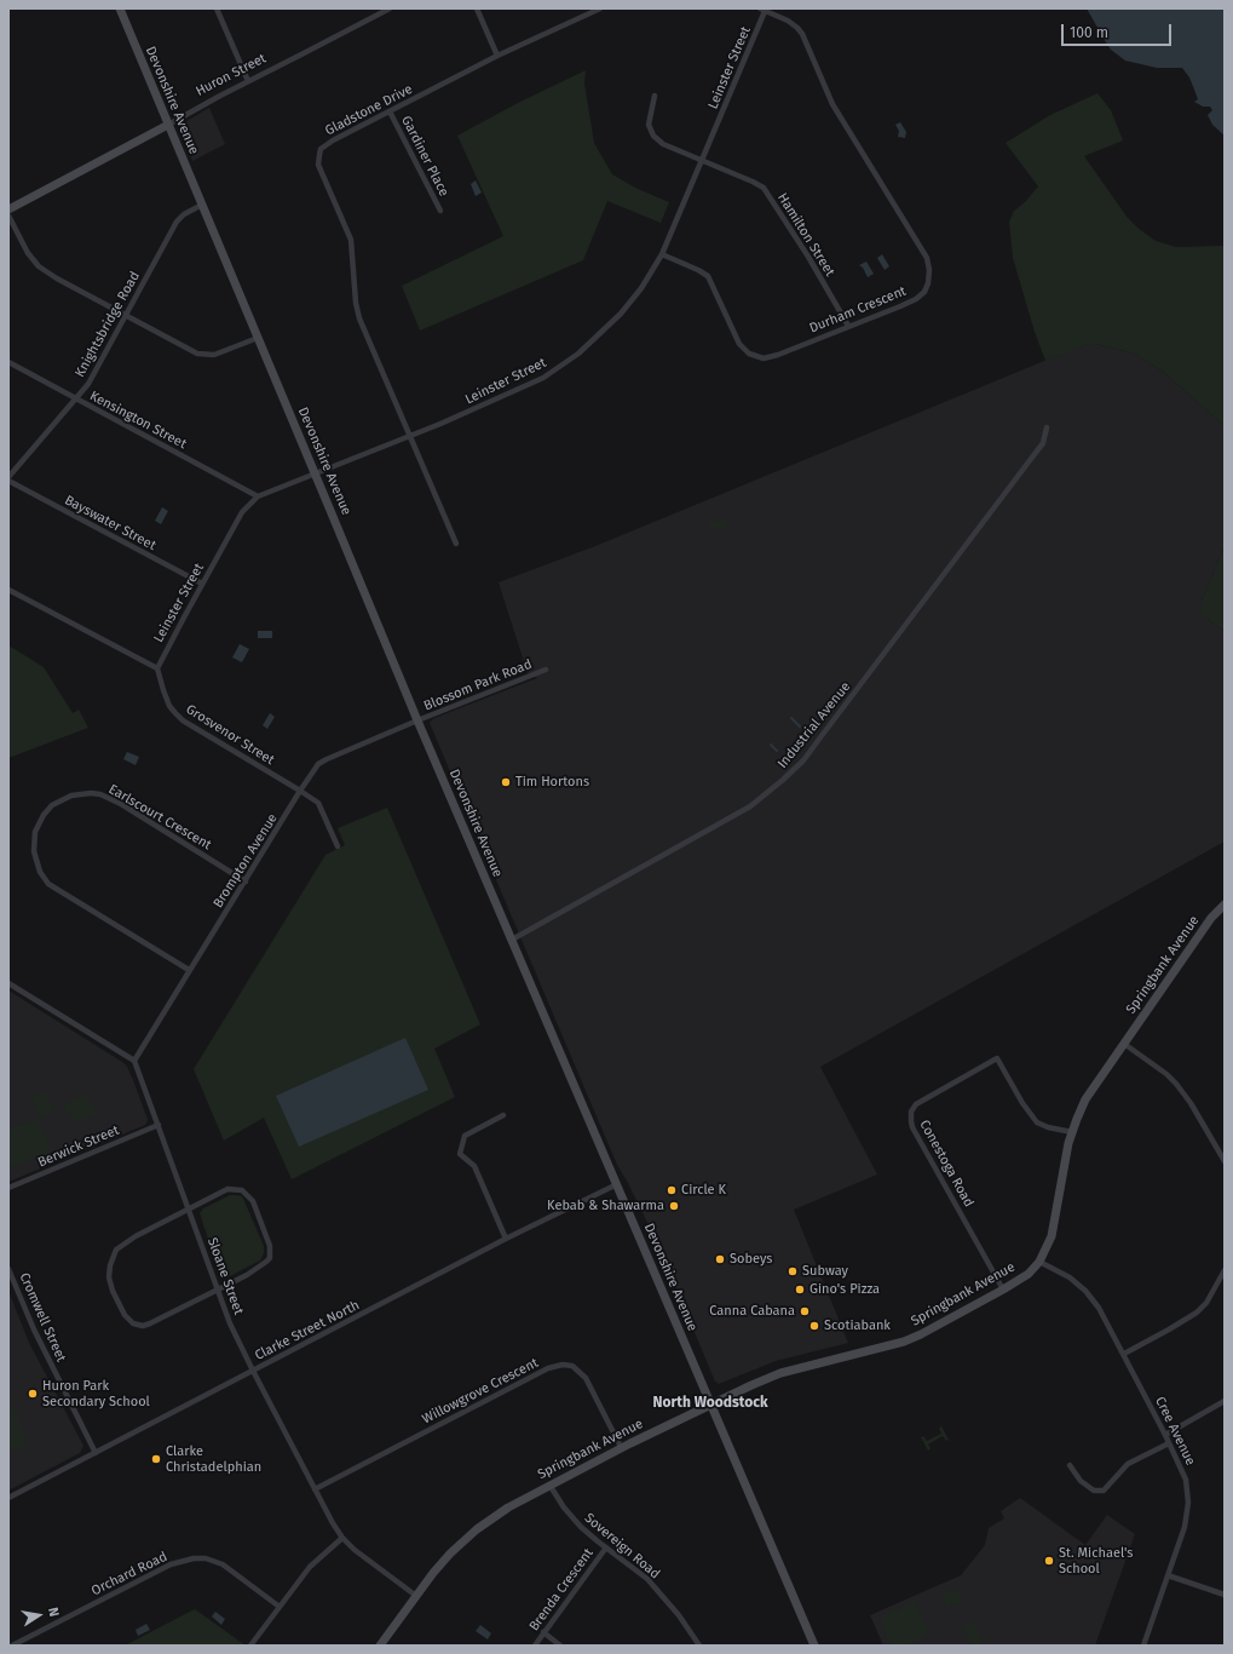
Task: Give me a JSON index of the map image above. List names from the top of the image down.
{
  "streets": {
    "main road": ["Huron Street", "Devonshire Avenue", "Springbank Avenue"],
    "street": [
      "Leinster Street",
      "Gladstone Drive",
      "Gardiner Place",
      "Hamilton Street",
      "Durham Crescent",
      "Knightsbridge Road",
      "Kensington Street",
      "Bayswater Street",
      "Blossom Park Road",
      "Industrial Avenue",
      "Grosvenor Street",
      "Earlscourt Crescent",
      "Brompton Avenue",
      "Berwick Street",
      "Conestoga Road",
      "Sloane Street",
      "Cromwell Street",
      "Clarke Street North",
      "Willowgrove Crescent",
      "Cree Avenue",
      "Sovereign Road",
      "Orchard Road",
      "Brenda Crescent"
    ]
  },
  "crossings": [
    ["Leinster Street", "Devonshire Avenue"],
    ["Leinster Street", "Gladstone Drive"],
    ["Leinster Street", "Hamilton Street"],
    ["Leinster Street", "Durham Crescent"],
    ["Leinster Street", "Kensington Street"],
    ["Leinster Street", "Bayswater Street"],
    ["Leinster Street", "Grosvenor Street"],
    ["Huron Street", "Devonshire Avenue"],
    ["Devonshire Avenue", "Knightsbridge Road"],
    ["Devonshire Avenue", "Blossom Park Road"],
    ["Devonshire Avenue", "Industrial Avenue"],
    ["Devonshire Avenue", "Brompton Avenue"],
    ["Devonshire Avenue", "Springbank Avenue"],
    ["Devonshire Avenue", "Clarke Street North"],
    ["Gladstone Drive", "Gardiner Place"],
    ["Hamilton Street", "Durham Crescent"],
    ["Knightsbridge Road", "Kensington Street"],
    ["Knightsbridge Road", "Bayswater Street"],
    ["Blossom Park Road", "Brompton Avenue"],
    ["Grosvenor Street", "Brompton Avenue"],
    ["Earlscourt Crescent", "Brompton Avenue"],
    ["Brompton Avenue", "Sloane Street"],
    ["Springbank Avenue", "Conestoga Road"],
    ["Springbank Avenue", "Sloane Street"],
    ["Springbank Avenue", "Willowgrove Crescent"],
    ["Springbank Avenue", "Cree Avenue"],
    ["Springbank Avenue", "Sovereign Road"],
    ["Berwick Street", "Sloane Street"],
    ["Sloane Street", "Clarke Street North"],
    ["Sloane Street", "Willowgrove Crescent"],
    ["Cromwell Street", "Clarke Street North"],
    ["Sovereign Road", "Brenda Crescent"]
  ],
  "districts": ["North Woodstock"],
  "places": [
    "Tim Hortons",
    "Circle K",
    "Kebab & Shawarma",
    "Sobeys",
    "Subway",
    "Gino's Pizza",
    "Canna Cabana",
    "Scotiabank",
    "Huron Park Secondary School",
    "Clarke Christadelphian",
    "St. Michael's School"
  ],
  "scale_bar": "100 m",
  "north": "right"
}
